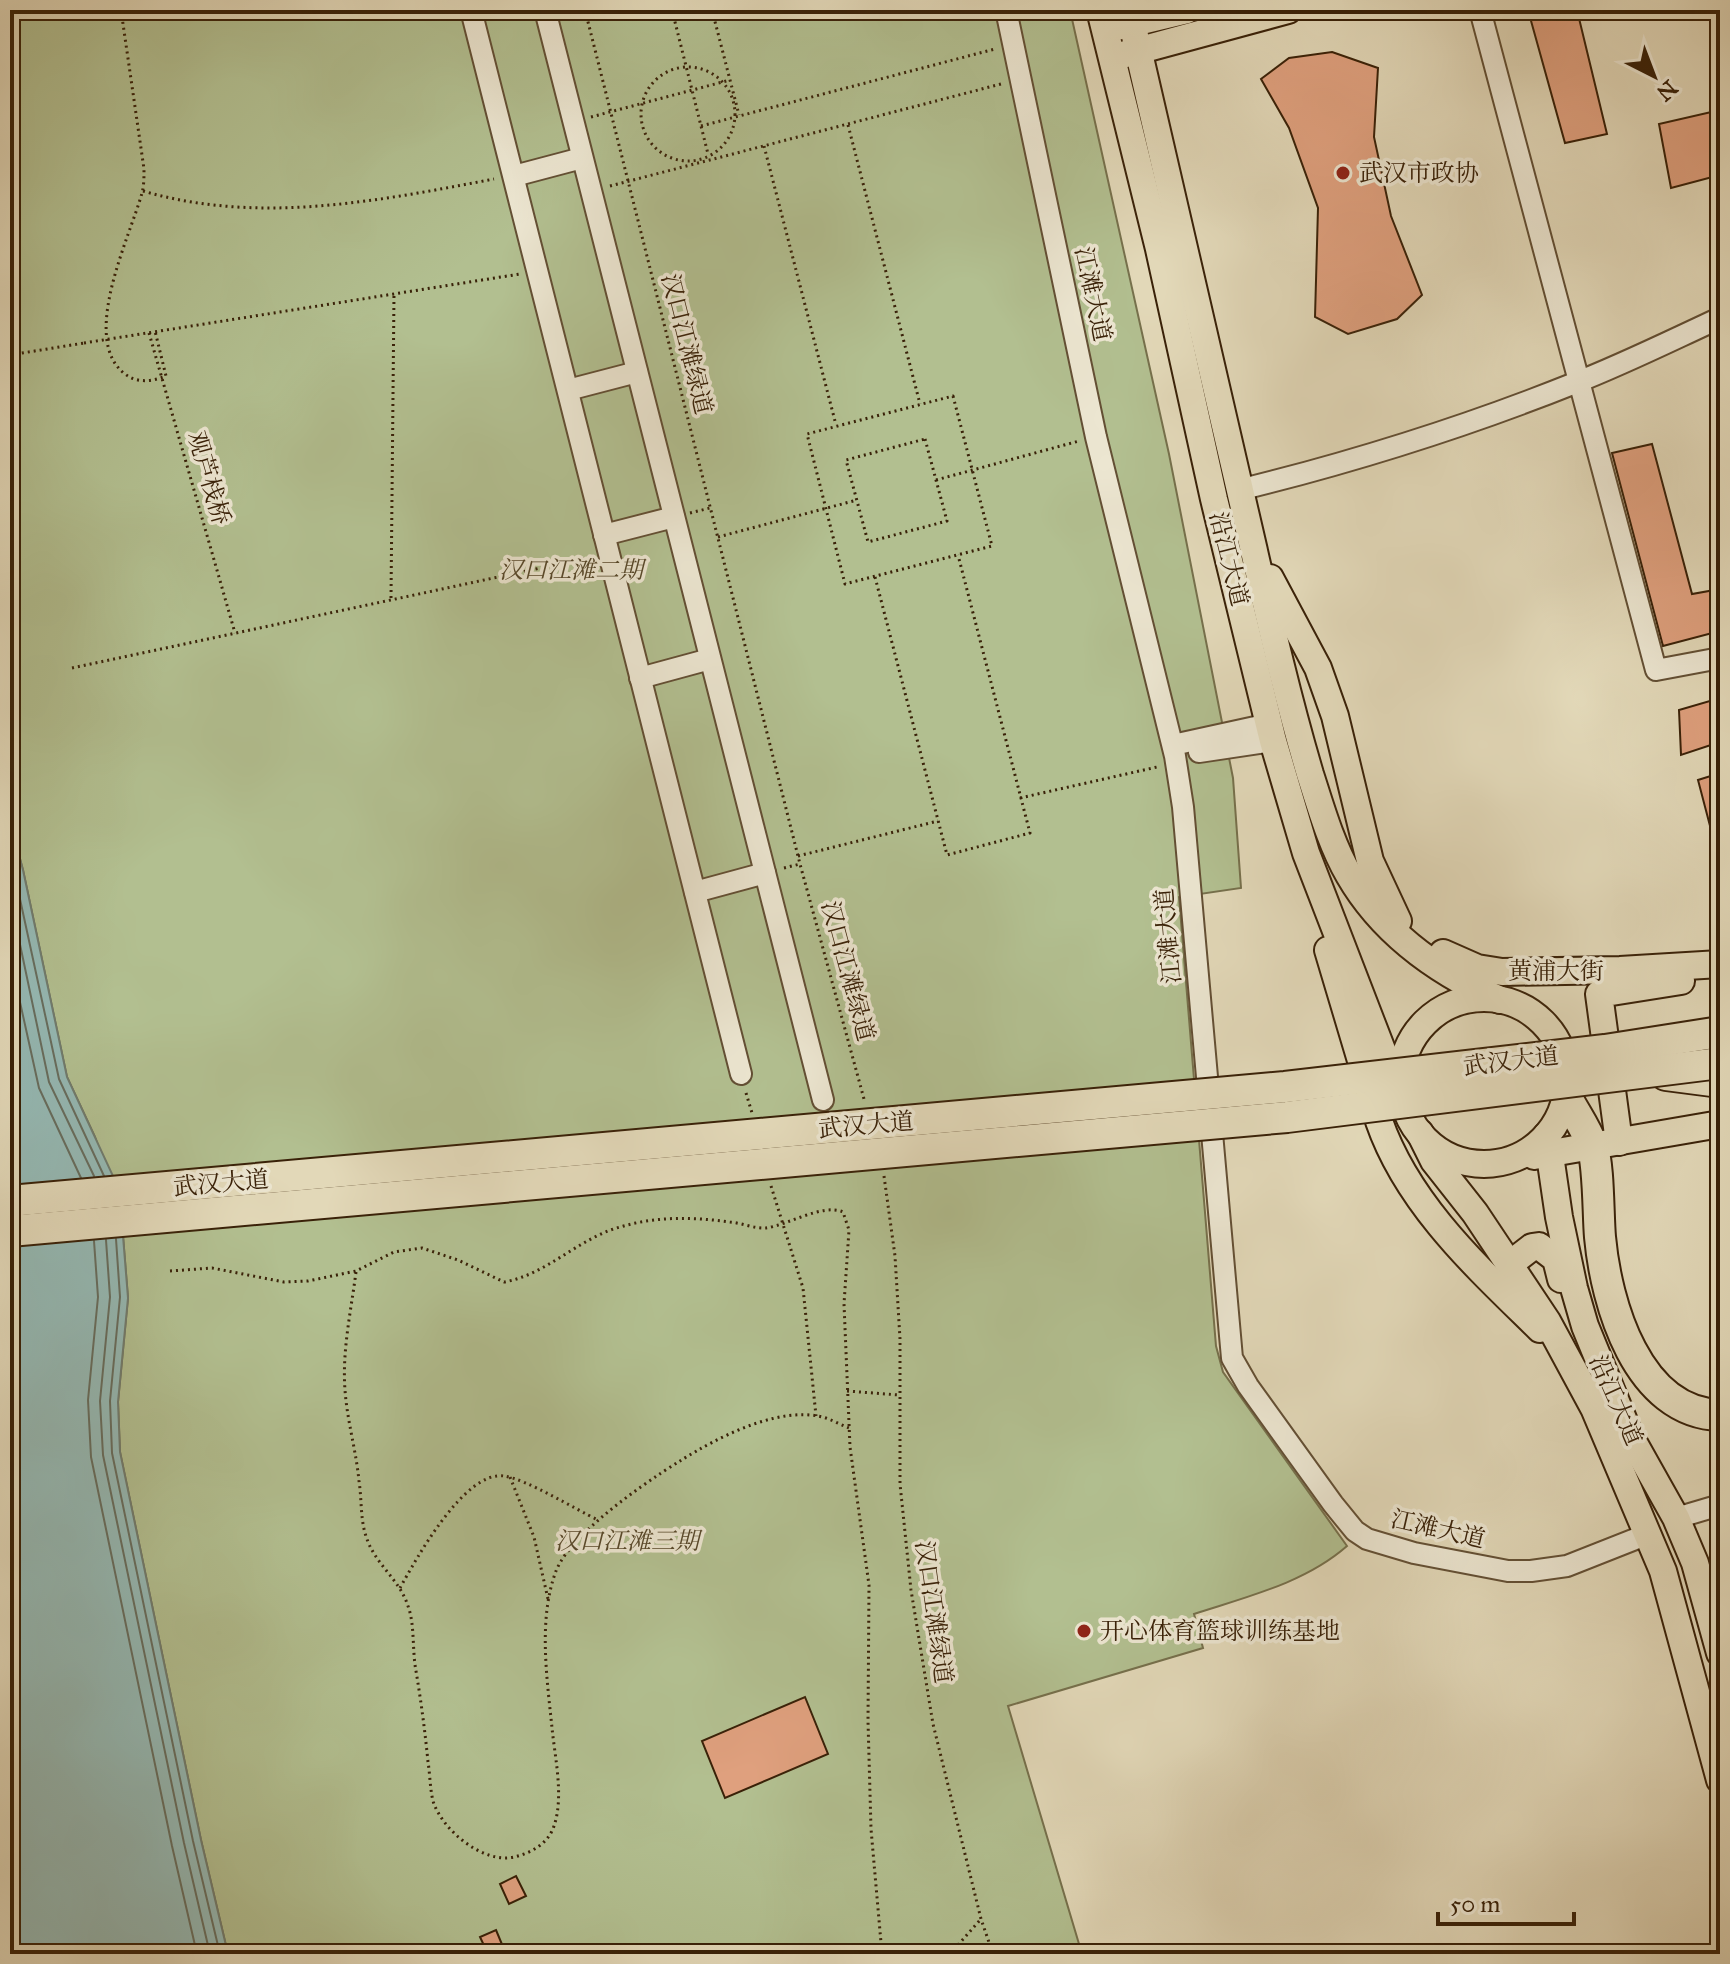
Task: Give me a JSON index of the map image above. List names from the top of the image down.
{
  "streets": {
    "highway": ["武汉大道"],
    "main road": ["沿江大道", "黄浦大街"],
    "street": ["江滩大道"],
    "path": ["汉口江滩绿道", "观芦栈桥"]
  },
  "crossings": [
    ["江滩大道", "沿江大道"]
  ],
  "parks": ["汉口江滩二期", "汉口江滩三期"],
  "places": ["武汉市政协", "开心体育篮球训练基地"],
  "scale_bar": "50 m",
  "north": "bottom right"
}
